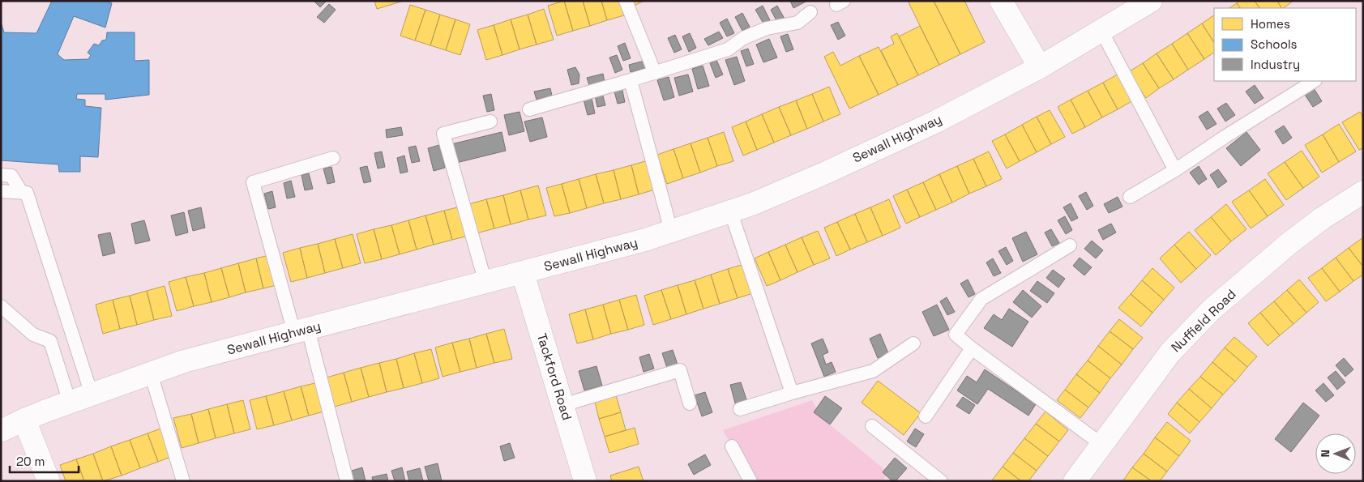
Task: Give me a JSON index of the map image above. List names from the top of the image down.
{
  "streets": {
    "street": ["Sewall Highway", "Nuffield Road", "Tackford Road"]
  },
  "crossings": [
    ["Sewall Highway", "Tackford Road"]
  ],
  "legend": ["Homes", "Schools", "Industry"],
  "scale_bar": "20 m",
  "north": "left"
}
